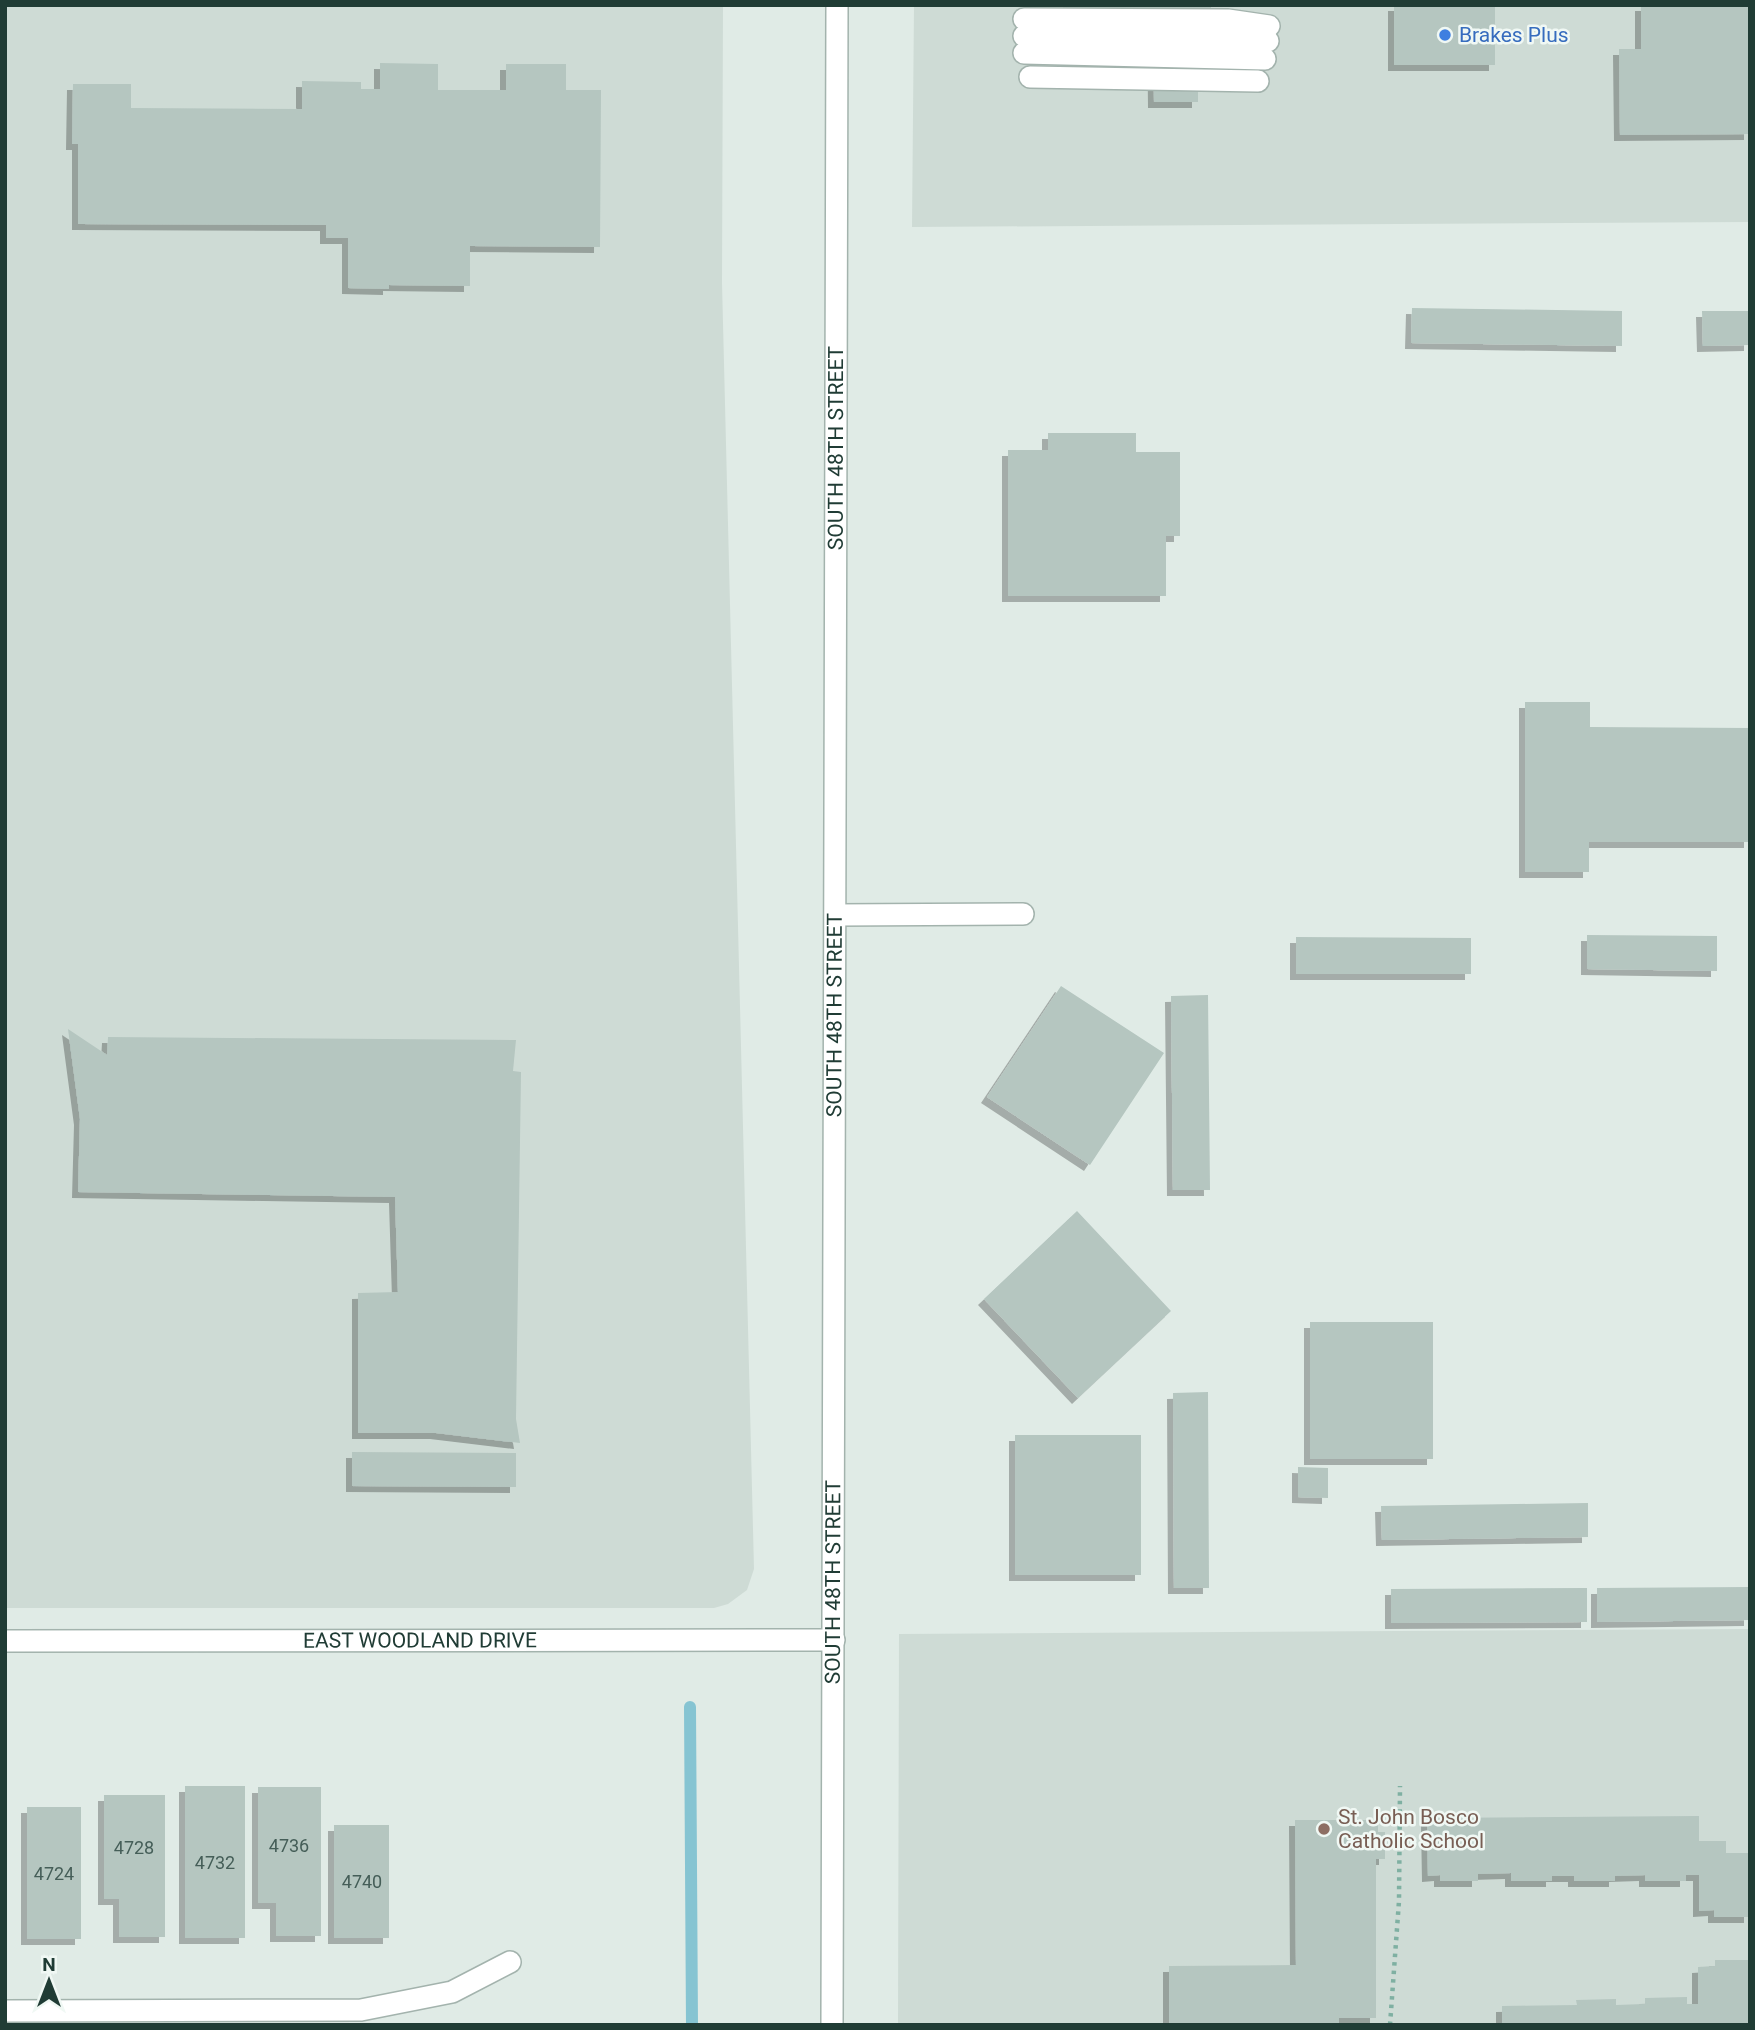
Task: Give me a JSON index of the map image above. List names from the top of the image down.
{
  "streets": {
    "street": ["SOUTH 48TH STREET", "EAST WOODLAND DRIVE"]
  },
  "crossings": [
    ["SOUTH 48TH STREET", "EAST WOODLAND DRIVE"]
  ],
  "places": ["Brakes Plus", "St. John Bosco Catholic School"],
  "house_numbers": [
    "4736",
    "4728",
    "4732",
    "4724",
    "4740"
  ],
  "north": "top"
}
